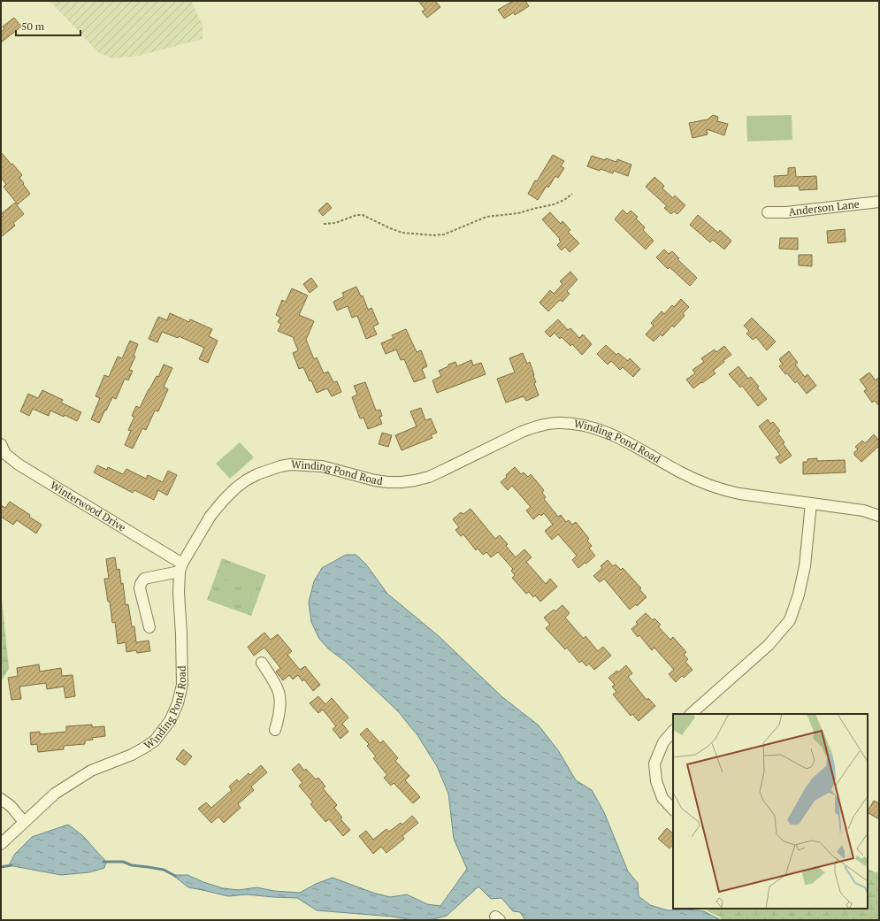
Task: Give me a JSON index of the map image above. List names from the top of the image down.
{
  "streets": {
    "street": ["Anderson Lane", "Winding Pond Road", "Winterwood Drive"]
  },
  "crossings": [
    ["Winding Pond Road", "Winterwood Drive"]
  ],
  "scale_bar": "50 m"
}
